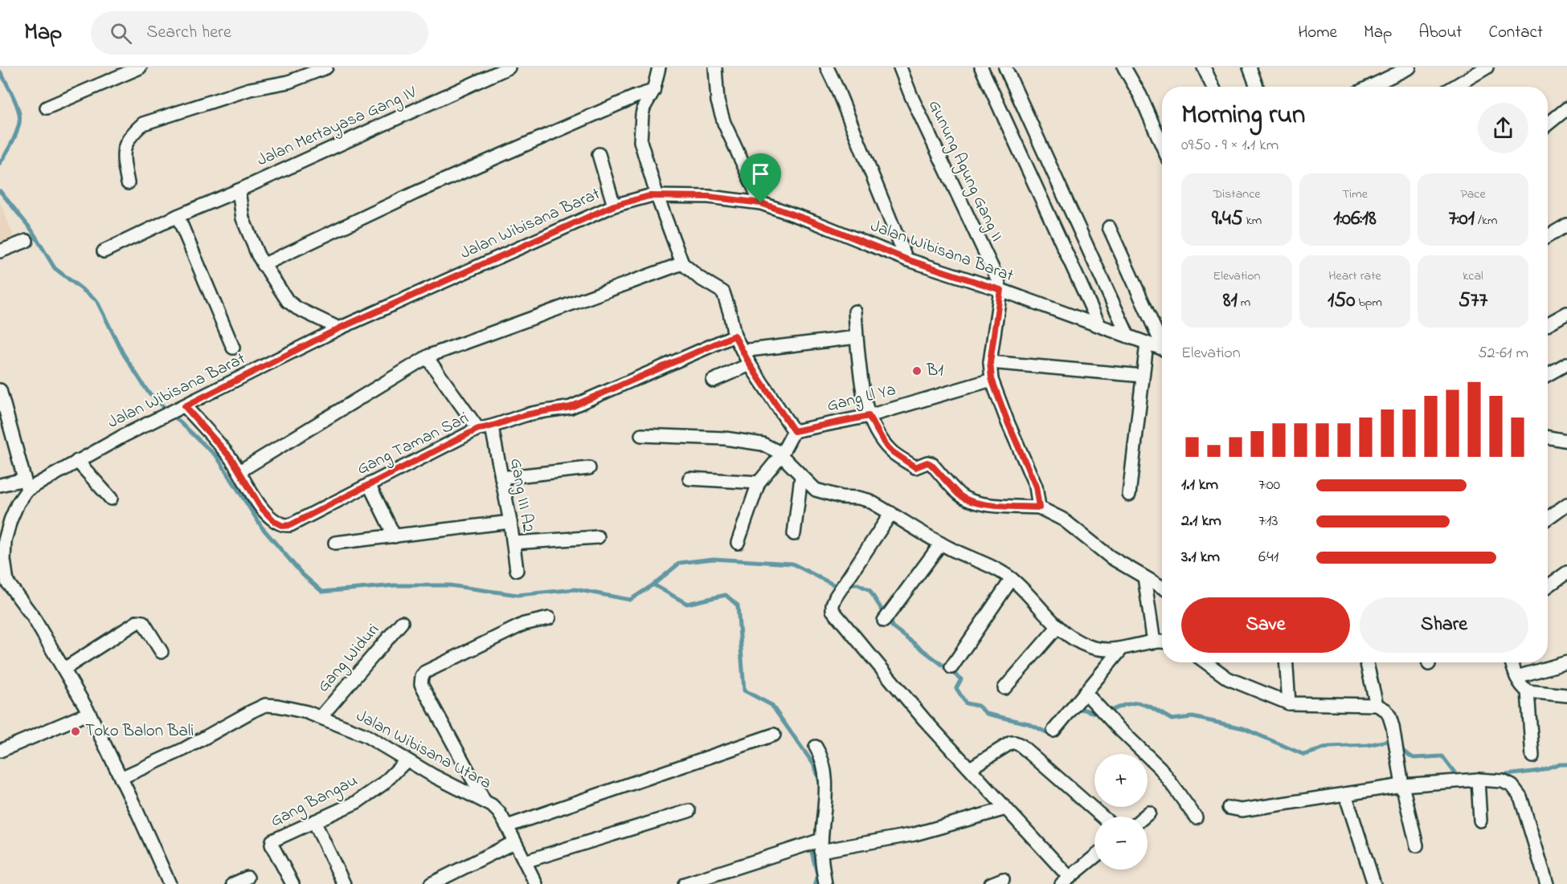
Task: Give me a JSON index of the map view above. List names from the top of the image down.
{
  "streets": {
    "street": [
      "Jalan Mertayasa Gang IV",
      "Gunung Agung Gang II",
      "Jalan Wibisana Barat",
      "Gang Ll Ya",
      "Gang Taman Sari",
      "Gang III A2",
      "Gang Widuri",
      "Jalan Wibisana Utara",
      "Gang Bangau"
    ]
  },
  "crossings": [
    ["Gunung Agung Gang II", "Jalan Wibisana Barat"],
    ["Jalan Wibisana Barat", "Gang Taman Sari"],
    ["Gang Taman Sari", "Gang III A2"],
    ["Gang Widuri", "Jalan Wibisana Utara"],
    ["Jalan Wibisana Utara", "Gang Bangau"]
  ],
  "places": ["B1", "Toko Balon Bali"],
  "page": {
    "header": "Map",
    "search": "Search here",
    "nav": [
      "Home",
      "Map",
      "About",
      "Contact"
    ],
    "heading": ["Morning run", "09:50 · 9 × 1.1 km"],
    "stats": [
      ["Distance", "9.45 km"],
      ["Time", "1:06:18"],
      ["Pace", "7:01 /km"],
      ["Elevation", "81 m"],
      ["Heart rate", "150 bpm"],
      ["kcal", "577"]
    ],
    "chart": ["Elevation", "52–61 m"],
    "list": [
      {
        "name": "1.1 km",
        "note": "7:00"
      },
      {
        "name": "2.1 km",
        "note": "7:13"
      },
      {
        "name": "3.1 km",
        "note": "6:41"
      }
    ],
    "buttons": ["Save", "Share"],
    "map_buttons": ["+", "−"]
  }
}
